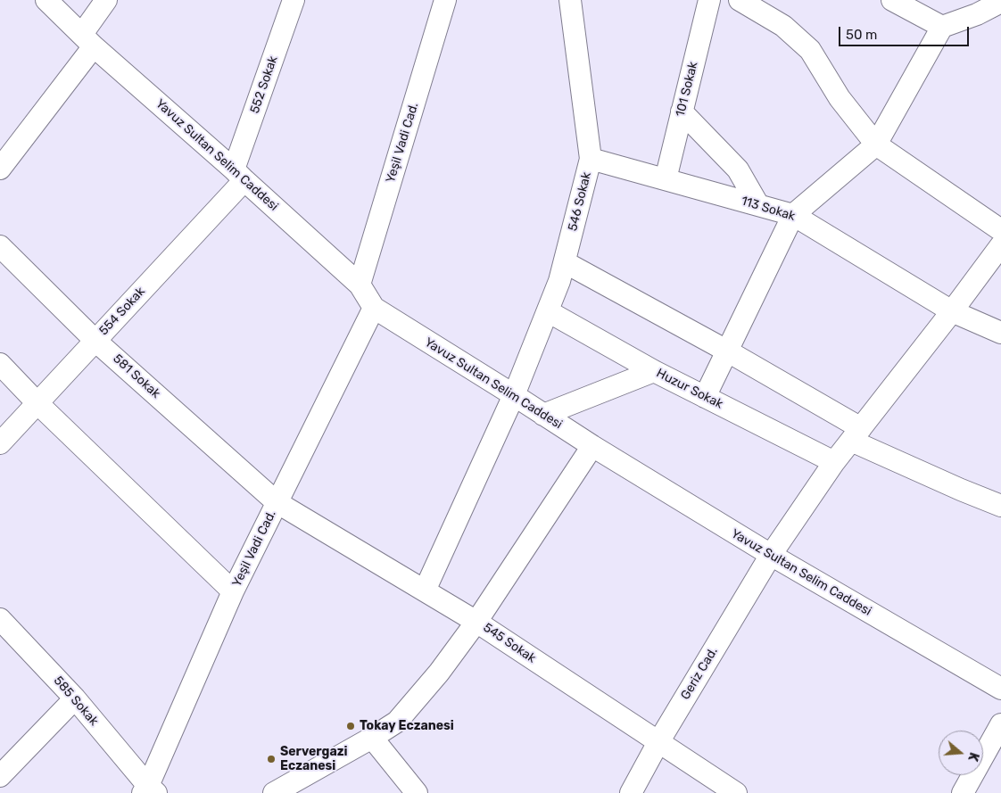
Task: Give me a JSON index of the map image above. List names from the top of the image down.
{
  "streets": {
    "street": [
      "552 Sokak",
      "101 Sokak",
      "Yeşil Vadi Cad.",
      "Yavuz Sultan Selim Caddesi",
      "546 Sokak",
      "113 Sokak",
      "554 Sokak",
      "581 Sokak",
      "Huzur Sokak",
      "545 Sokak",
      "Geriz Cad.",
      "585 Sokak"
    ]
  },
  "crossings": [
    ["552 Sokak", "Yavuz Sultan Selim Caddesi"],
    ["552 Sokak", "554 Sokak"],
    ["101 Sokak", "113 Sokak"],
    ["Yeşil Vadi Cad.", "Yavuz Sultan Selim Caddesi"],
    ["Yeşil Vadi Cad.", "581 Sokak"],
    ["Yeşil Vadi Cad.", "545 Sokak"],
    ["Yeşil Vadi Cad.", "585 Sokak"],
    ["Yavuz Sultan Selim Caddesi", "546 Sokak"],
    ["Yavuz Sultan Selim Caddesi", "554 Sokak"],
    ["Yavuz Sultan Selim Caddesi", "Geriz Cad."],
    ["546 Sokak", "113 Sokak"],
    ["546 Sokak", "Huzur Sokak"],
    ["546 Sokak", "545 Sokak"],
    ["113 Sokak", "Geriz Cad."],
    ["554 Sokak", "581 Sokak"],
    ["581 Sokak", "545 Sokak"],
    ["Huzur Sokak", "Geriz Cad."],
    ["545 Sokak", "Geriz Cad."]
  ],
  "places": ["Tokay Eczanesi", "Servergazi Eczanesi"],
  "scale_bar": "50 m",
  "north": "right"
}
